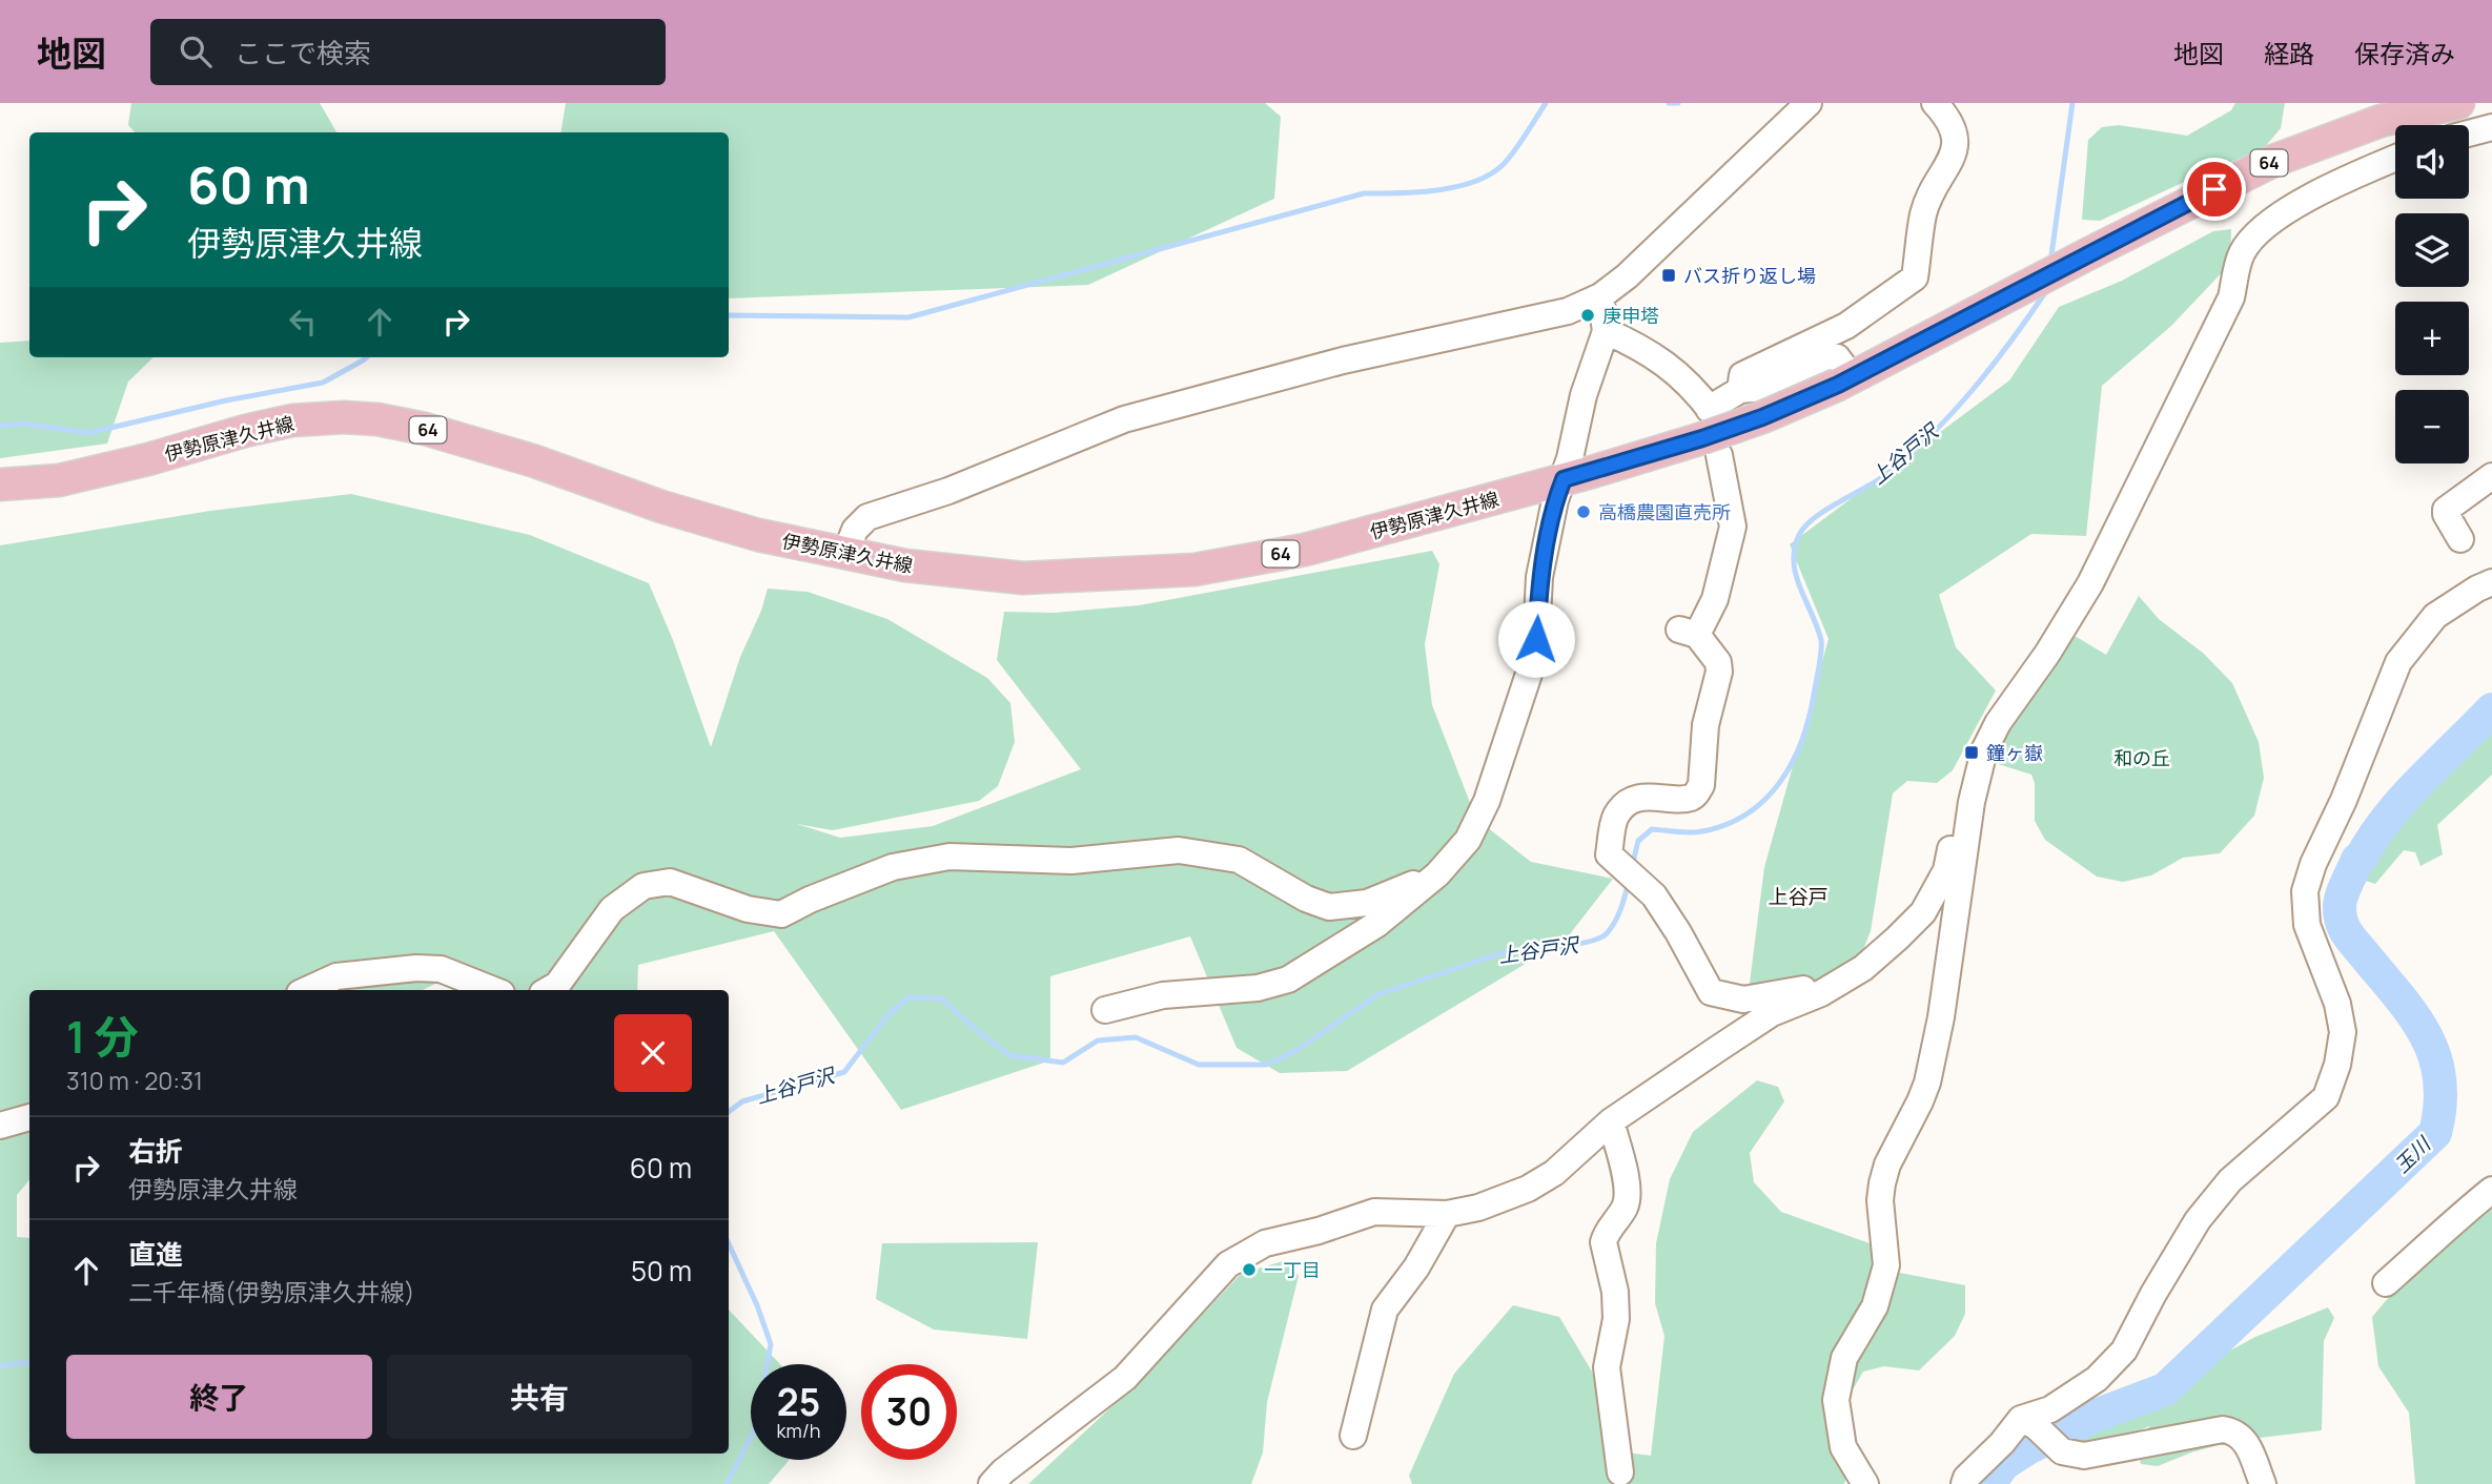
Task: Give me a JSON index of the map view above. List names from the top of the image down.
{
  "streets": {
    "main road": ["64", "伊勢原津久井線"]
  },
  "crossings": [
    ["64", "伊勢原津久井線"]
  ],
  "districts": ["上谷戸"],
  "water": ["上谷戸沢", "玉川"],
  "parks": ["和の丘"],
  "places": {
    "transit": ["バス折り返し場", "鐘ヶ嶽"],
    "other": ["庚申塔", "高橋農園直売所", "一丁目"]
  },
  "page": {
    "header": "地図",
    "search": "ここで検索",
    "nav": ["地図", "経路", "保存済み"],
    "map_buttons": ["+", "−"],
    "turn": ["60 m", "伊勢原津久井線"],
    "heading": ["1 分", "310 m · 20:31"],
    "list": [
      {
        "name": "右折",
        "note": "伊勢原津久井線",
        "value": "60 m"
      },
      {
        "name": "直進",
        "note": "二千年橋(伊勢原津久井線)",
        "value": "50 m"
      }
    ],
    "buttons": ["終了", "共有"],
    "speed": "25 km/h",
    "limit": "30"
  }
}
